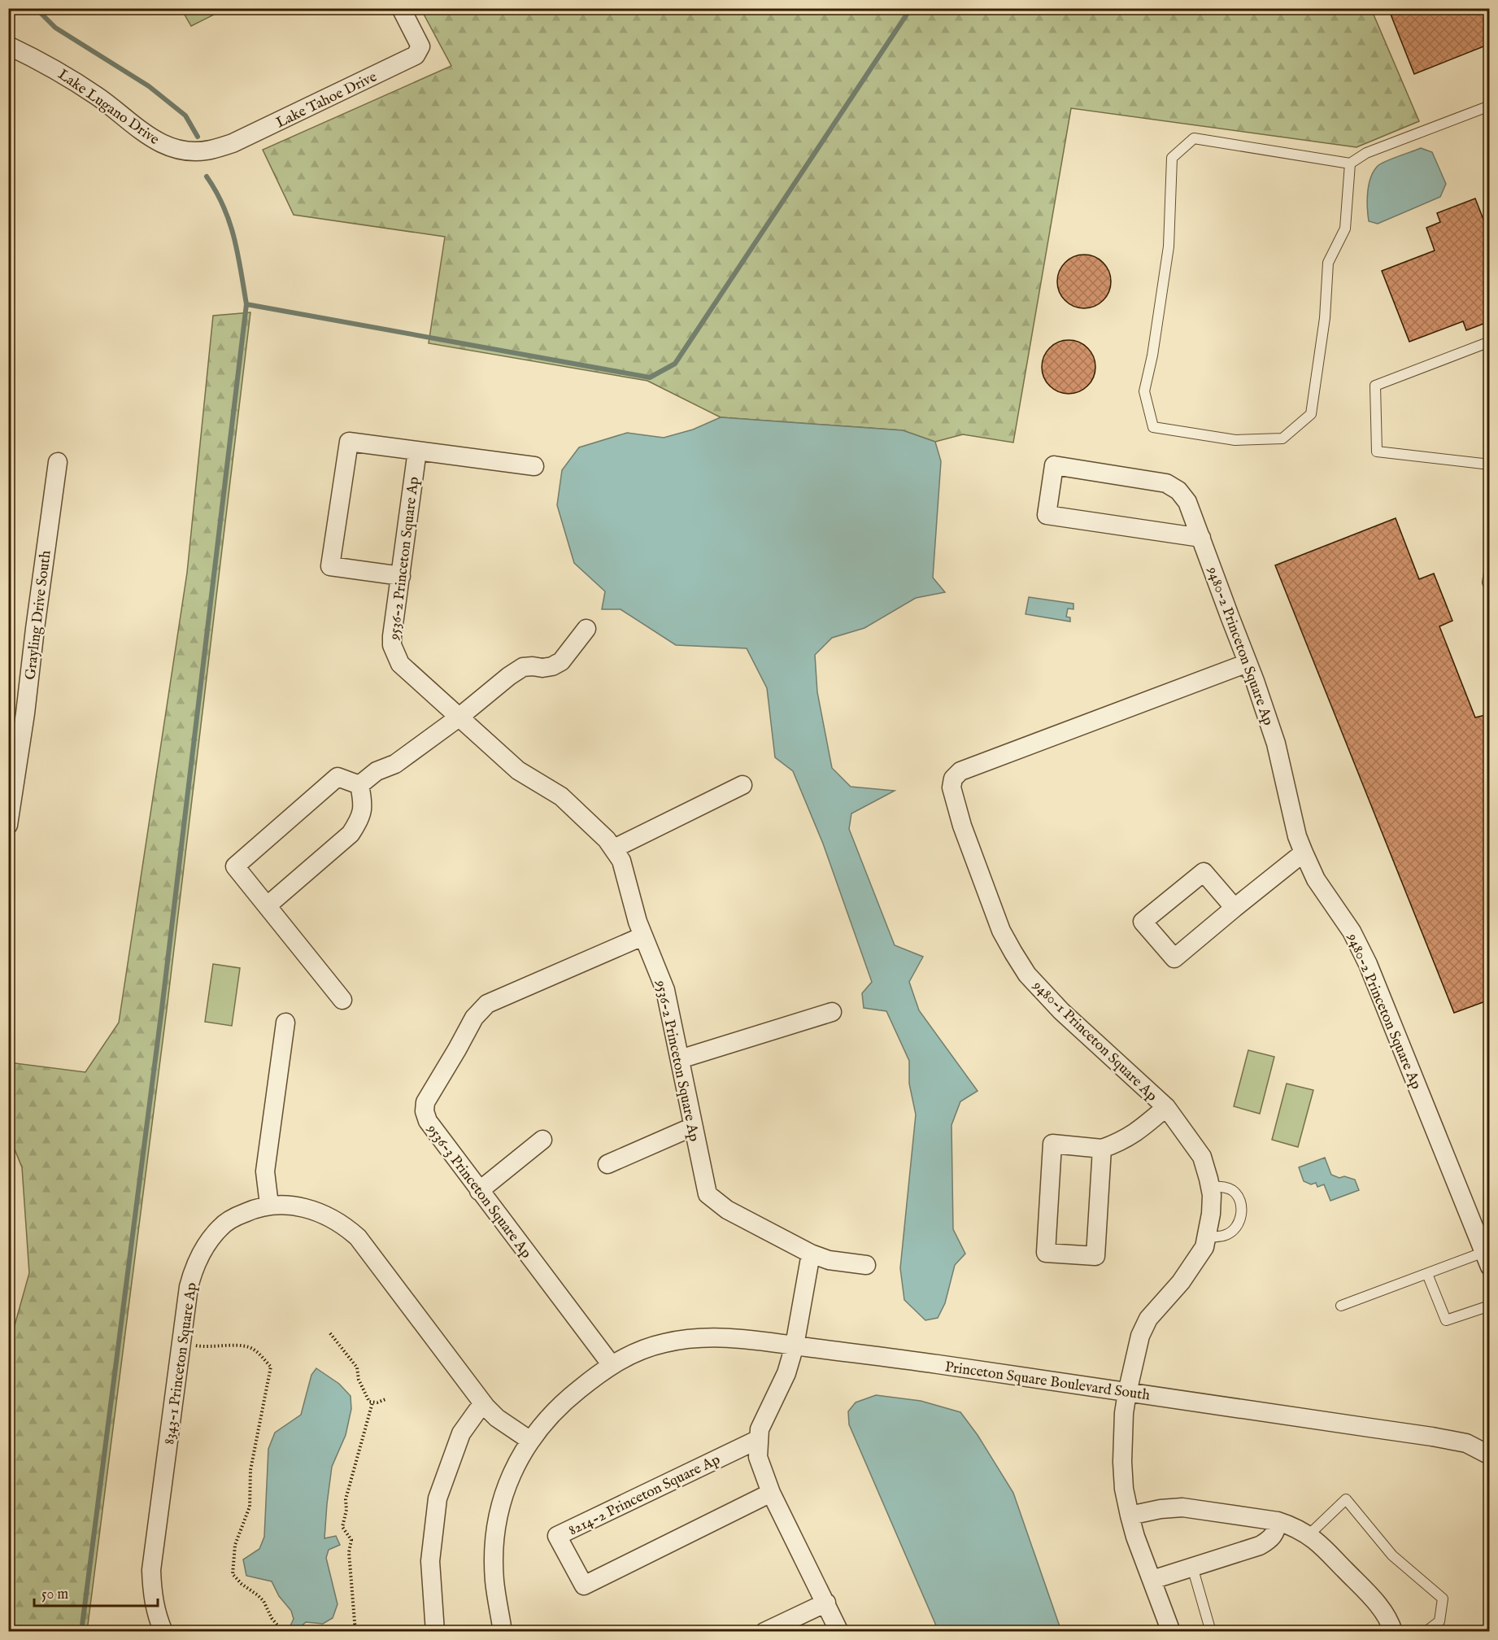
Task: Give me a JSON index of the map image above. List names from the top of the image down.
{
  "streets": {
    "street": [
      "Lake Tahoe Drive",
      "Lake Lugano Drive",
      "9536-2 Princeton Square Ap",
      "Grayling Drive South",
      "9480-2 Princeton Square Ap",
      "9480-1 Princeton Square Ap",
      "9536-3 Princeton Square Ap",
      "8343-1 Princeton Square Ap",
      "Princeton Square Boulevard South",
      "8214-2 Princeton Square Ap"
    ]
  },
  "crossings": [
    ["Lake Tahoe Drive", "Lake Lugano Drive"],
    ["9536-2 Princeton Square Ap", "9536-3 Princeton Square Ap"],
    ["9480-2 Princeton Square Ap", "9480-1 Princeton Square Ap"],
    ["9480-1 Princeton Square Ap", "Princeton Square Boulevard South"],
    ["9536-3 Princeton Square Ap", "Princeton Square Boulevard South"],
    ["8343-1 Princeton Square Ap", "Princeton Square Boulevard South"]
  ],
  "scale_bar": "50 m"
}
